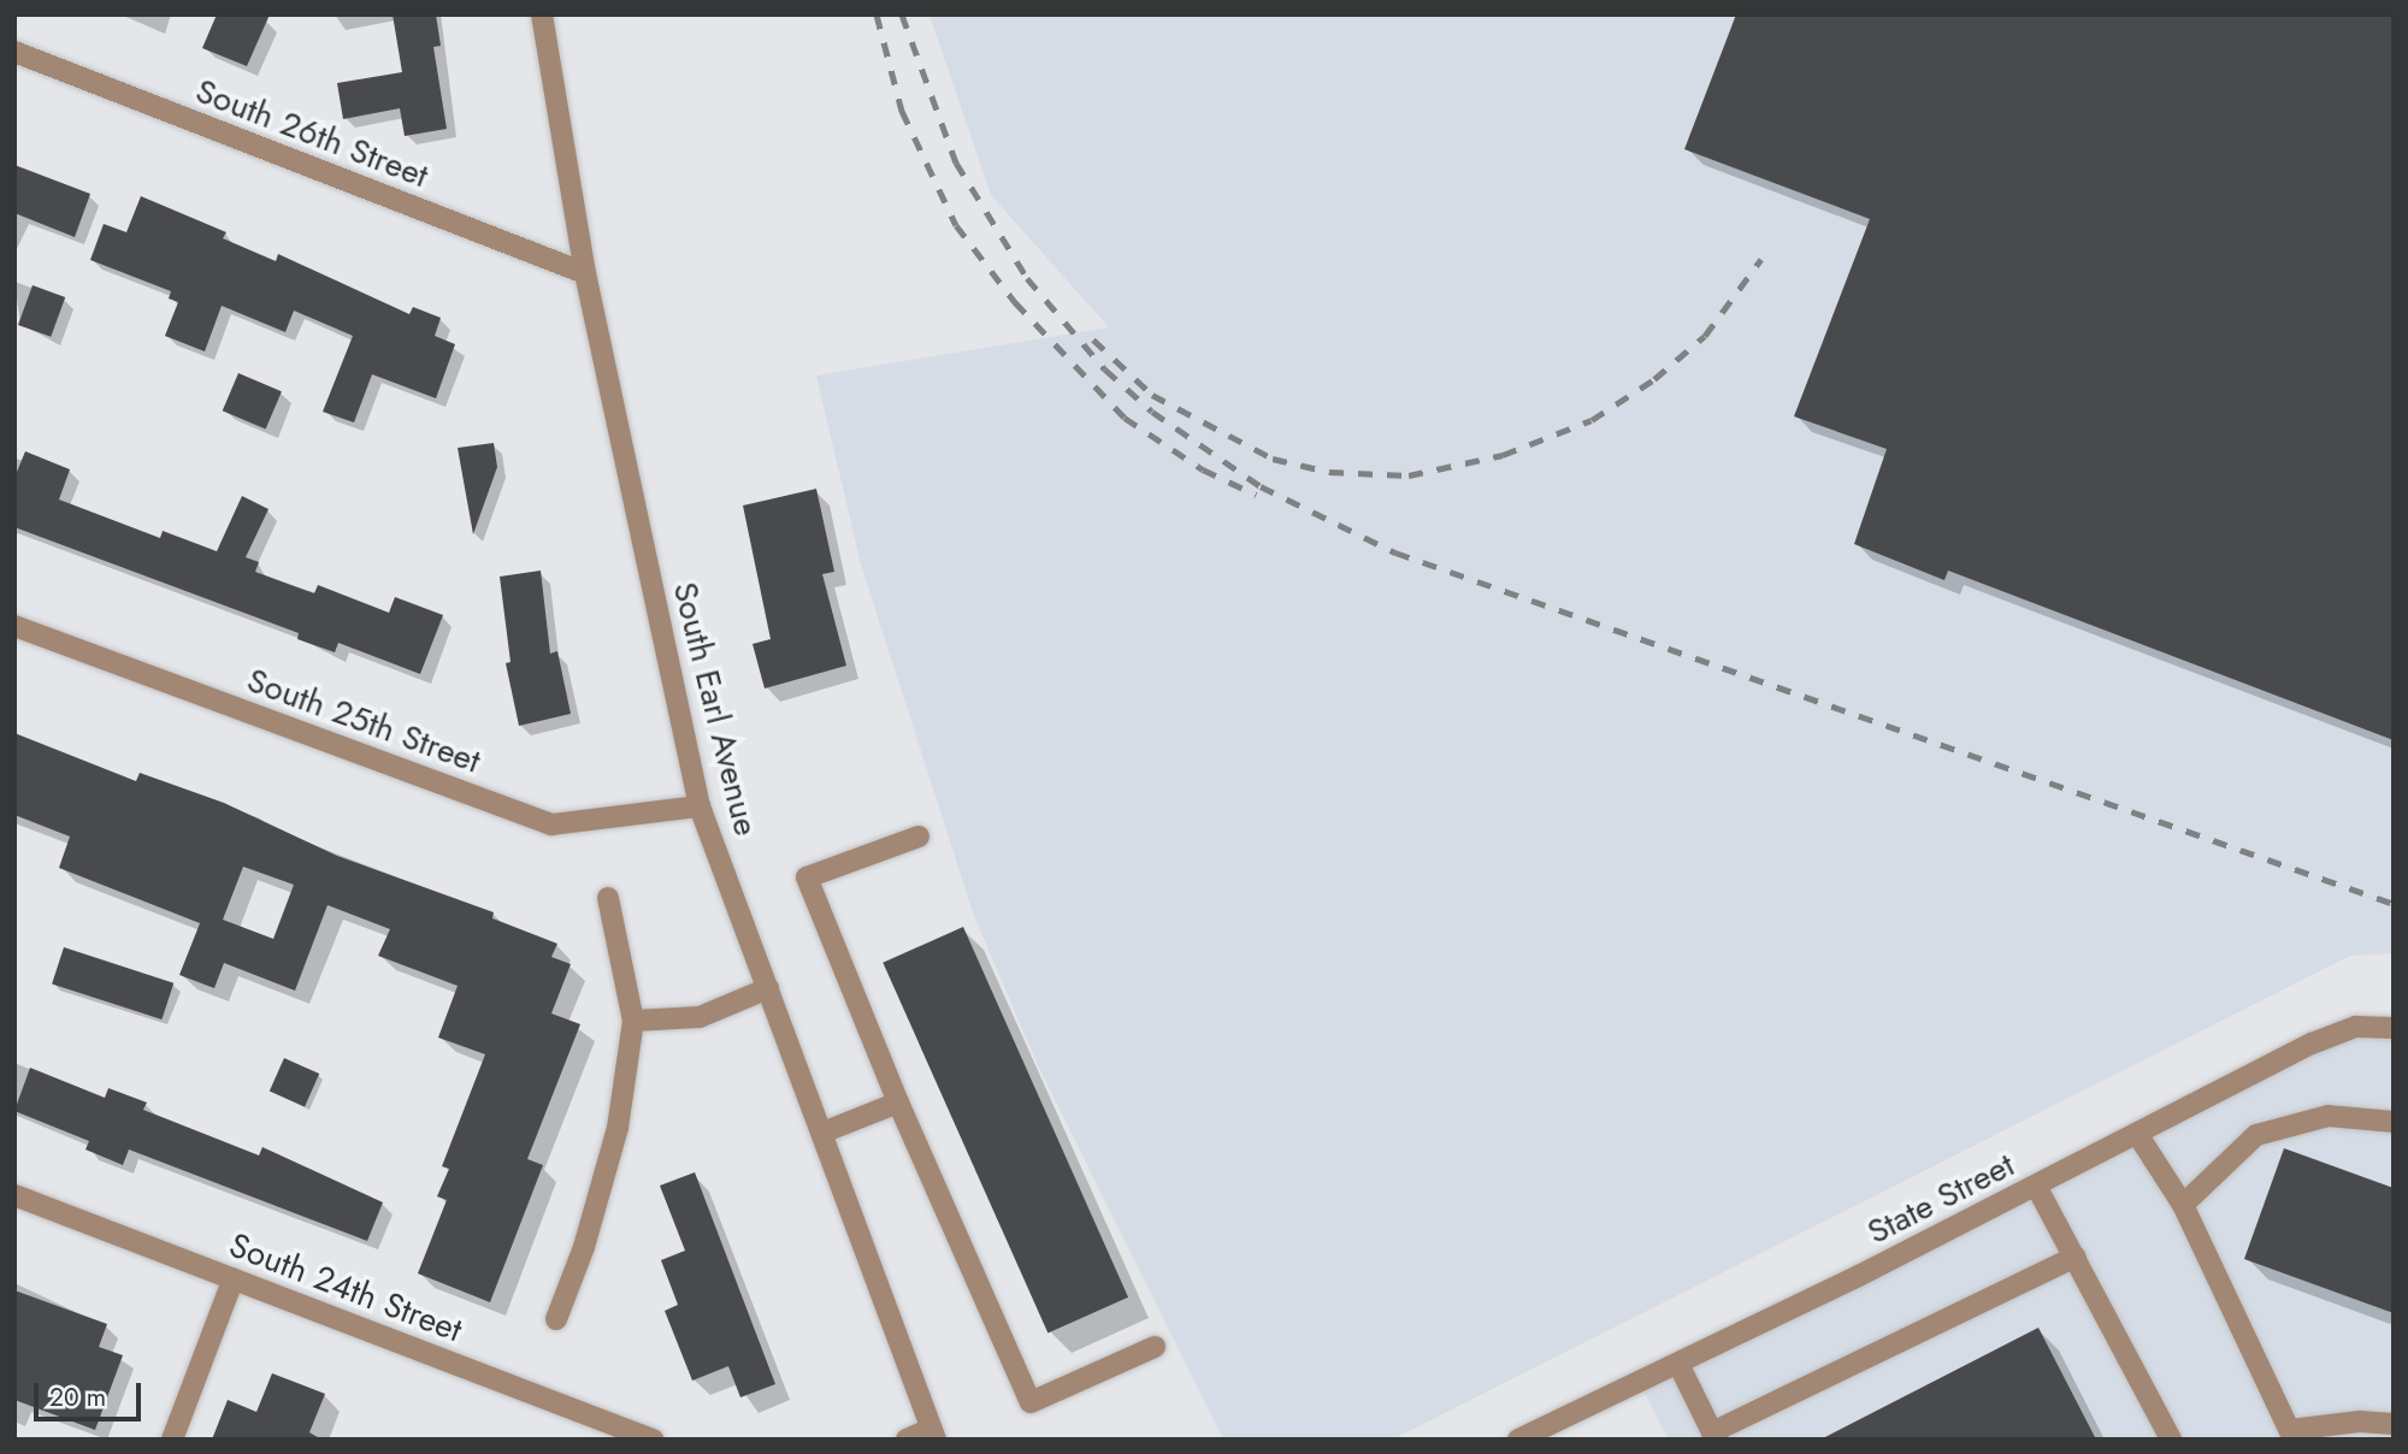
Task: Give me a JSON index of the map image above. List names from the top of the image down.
{
  "streets": {
    "street": [
      "South 26th Street",
      "South Earl Avenue",
      "South 25th Street",
      "State Street",
      "South 24th Street"
    ]
  },
  "crossings": [
    ["South 26th Street", "South Earl Avenue"],
    ["South Earl Avenue", "South 25th Street"]
  ],
  "scale_bar": "20 m"
}
